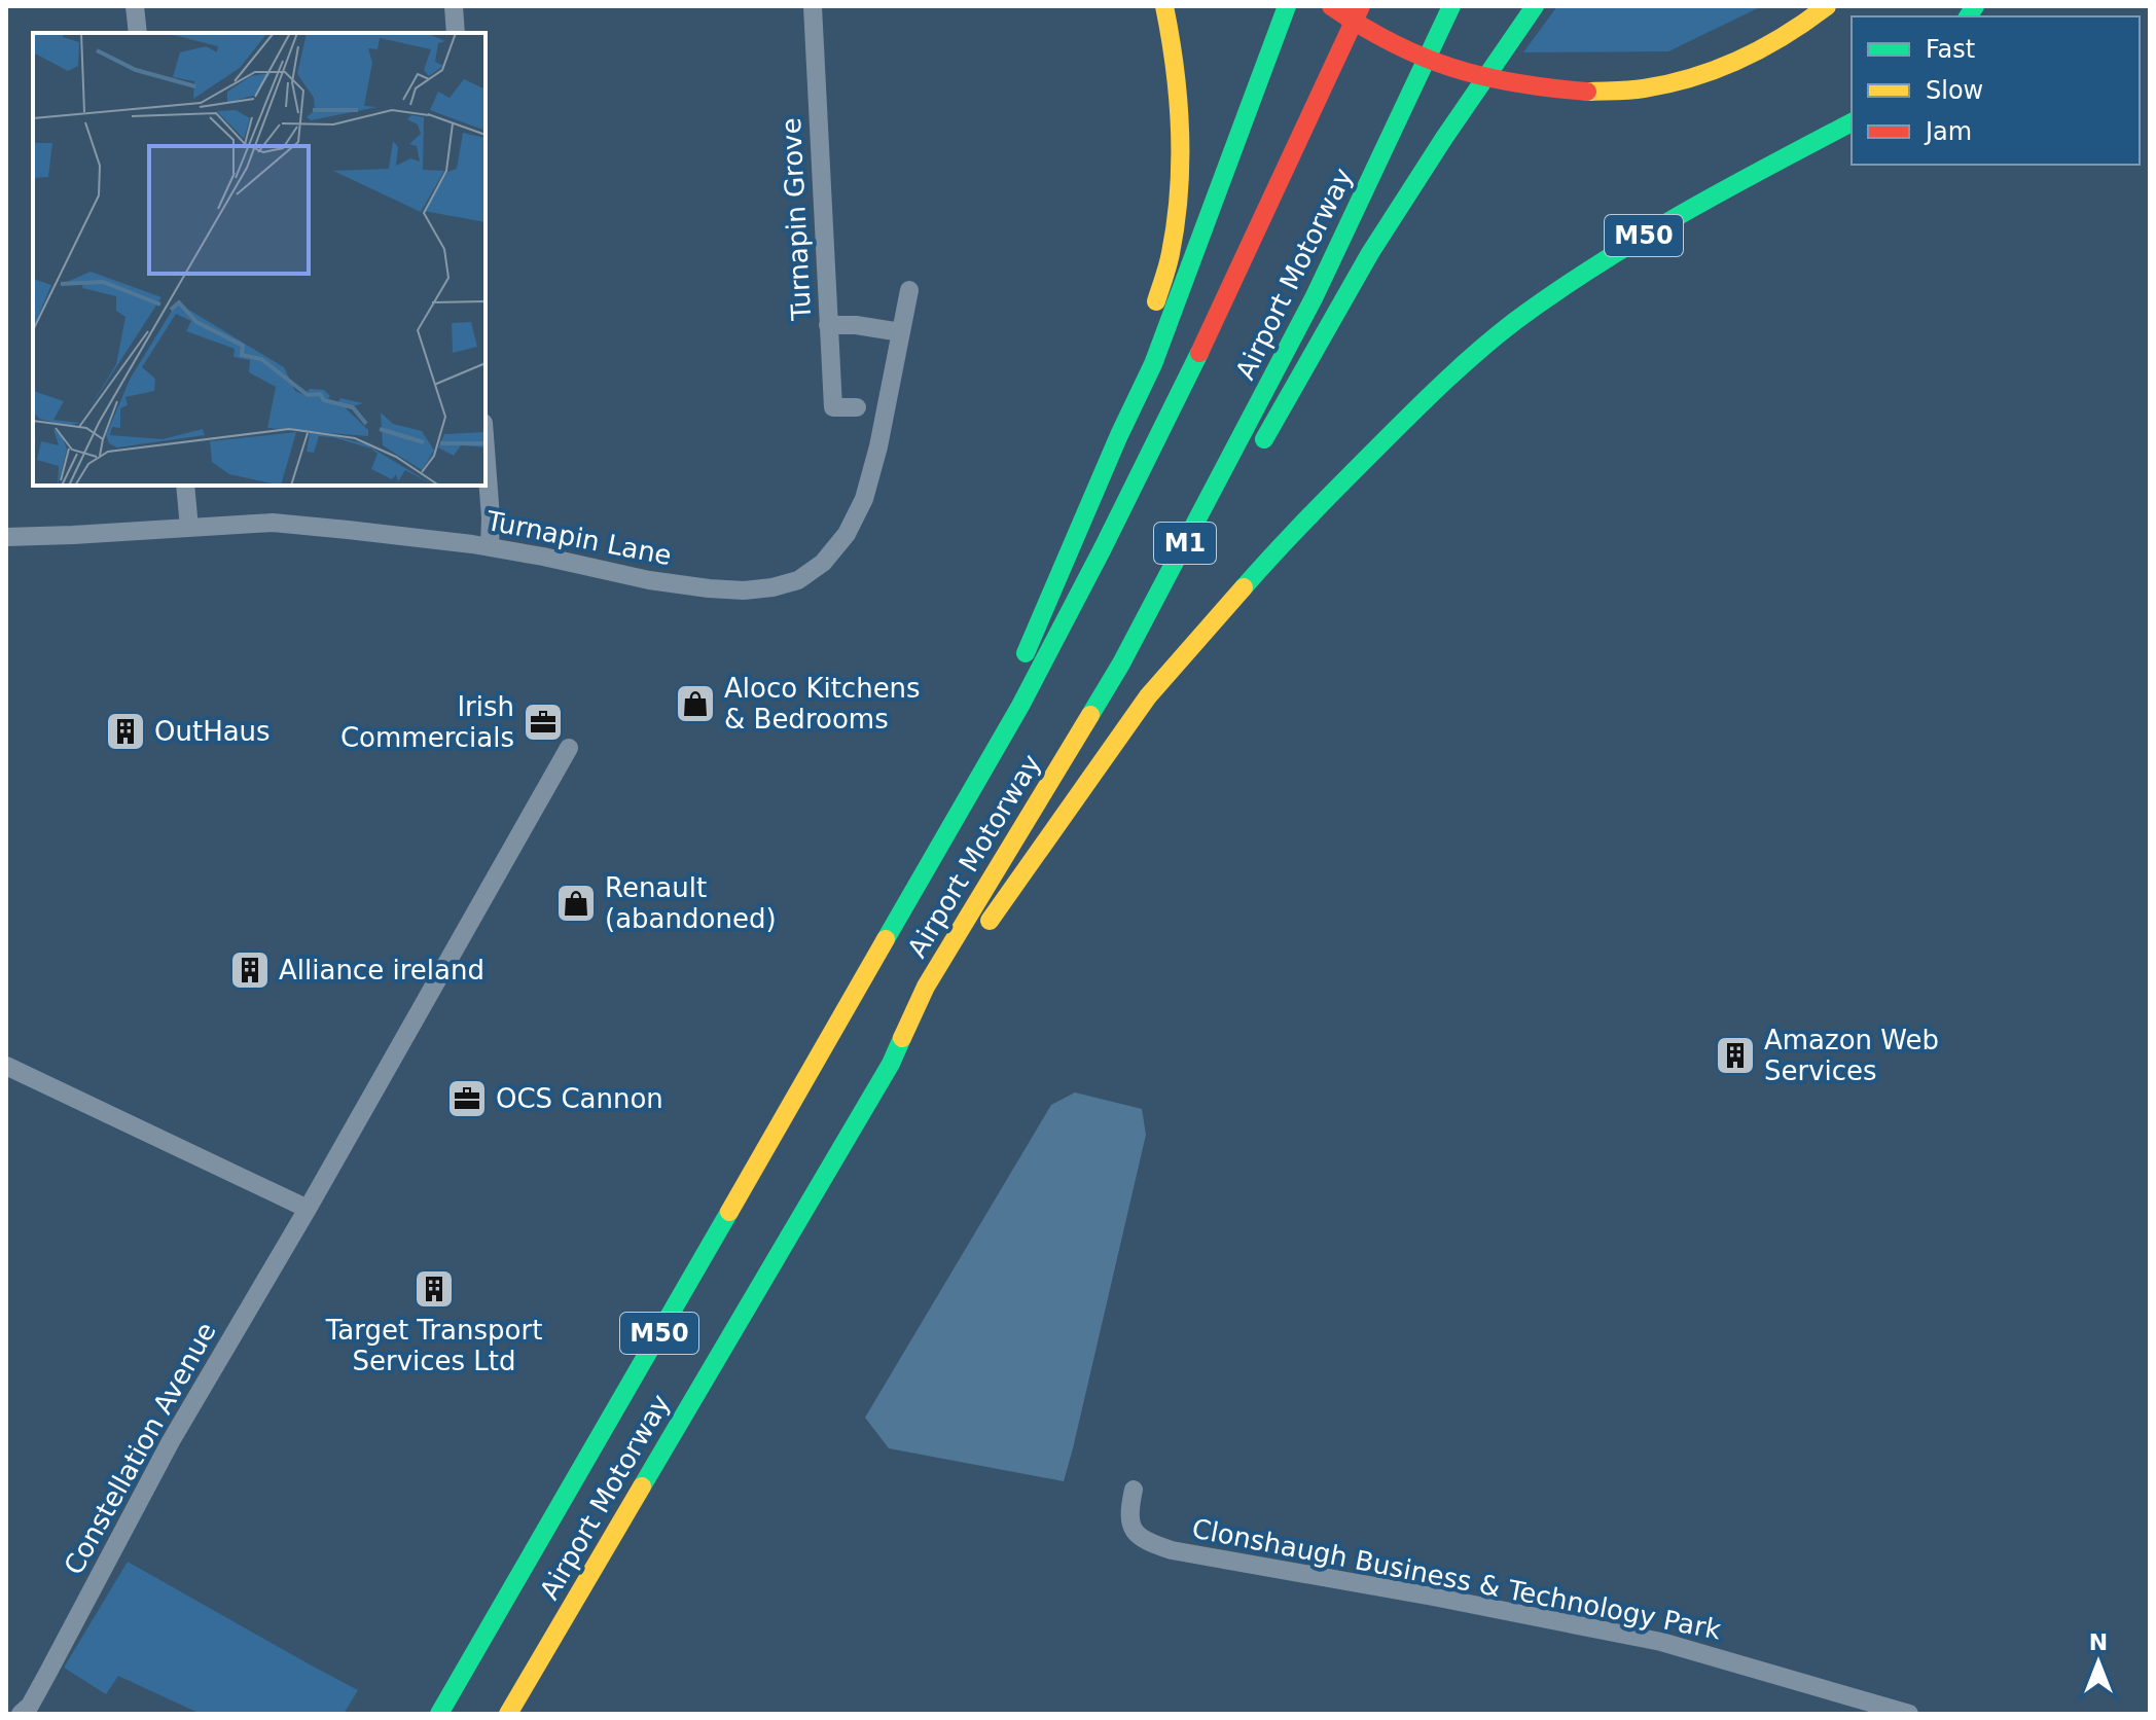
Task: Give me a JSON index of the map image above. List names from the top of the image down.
{
  "streets": {
    "highway": ["M50", "Airport Motorway", "M1"],
    "street": [
      "Turnapin Grove",
      "Turnapin Lane",
      "Constellation Avenue",
      "Clonshaugh Business & Technology Park"
    ]
  },
  "crossings": [
    ["M50", "Airport Motorway"]
  ],
  "places": {
    "shop": ["Aloco Kitchens & Bedrooms", "Renault (abandoned)"],
    "office": ["Irish Commercials", "OCS Cannon"],
    "building": [
      "OutHaus",
      "Alliance ireland",
      "Amazon Web Services",
      "Target Transport Services Ltd"
    ]
  },
  "legend": ["Fast", "Slow", "Jam"],
  "north": "top"
}
